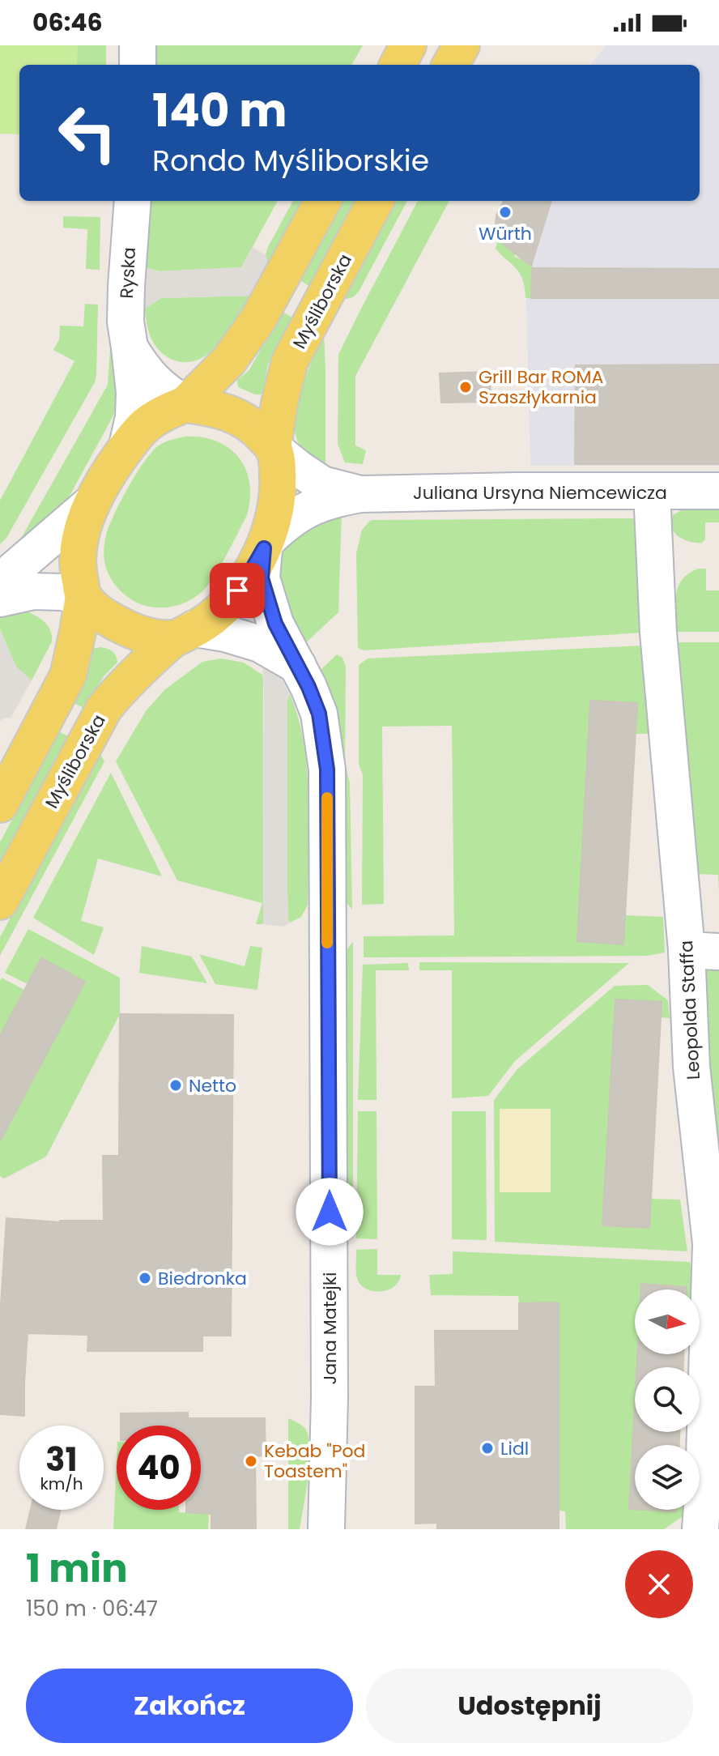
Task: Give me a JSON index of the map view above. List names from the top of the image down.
{
  "streets": {
    "main road": ["Myśliborska"],
    "street": [
      "Ryska",
      "Juliana Ursyna Niemcewicza",
      "Leopolda Staffa",
      "Jana Matejki"
    ]
  },
  "crossings": [
    ["Ryska", "Myśliborska"],
    ["Ryska", "Juliana Ursyna Niemcewicza"],
    ["Ryska", "Jana Matejki"],
    ["Myśliborska", "Juliana Ursyna Niemcewicza"],
    ["Myśliborska", "Jana Matejki"],
    ["Juliana Ursyna Niemcewicza", "Leopolda Staffa"],
    ["Juliana Ursyna Niemcewicza", "Jana Matejki"]
  ],
  "places": [
    "Würth",
    "Grill Bar ROMA Szaszłykarnia",
    "Netto",
    "Biedronka",
    "Lidl",
    "Kebab \"Pod Toastem\""
  ],
  "north": "right",
  "page": {
    "status": "06:46",
    "turn": ["140 m", "Rondo Myśliborskie"],
    "speed": "31 km/h",
    "limit": "40",
    "heading": ["1 min", "150 m · 06:47"],
    "buttons": ["Zakończ", "Udostępnij"]
  }
}
